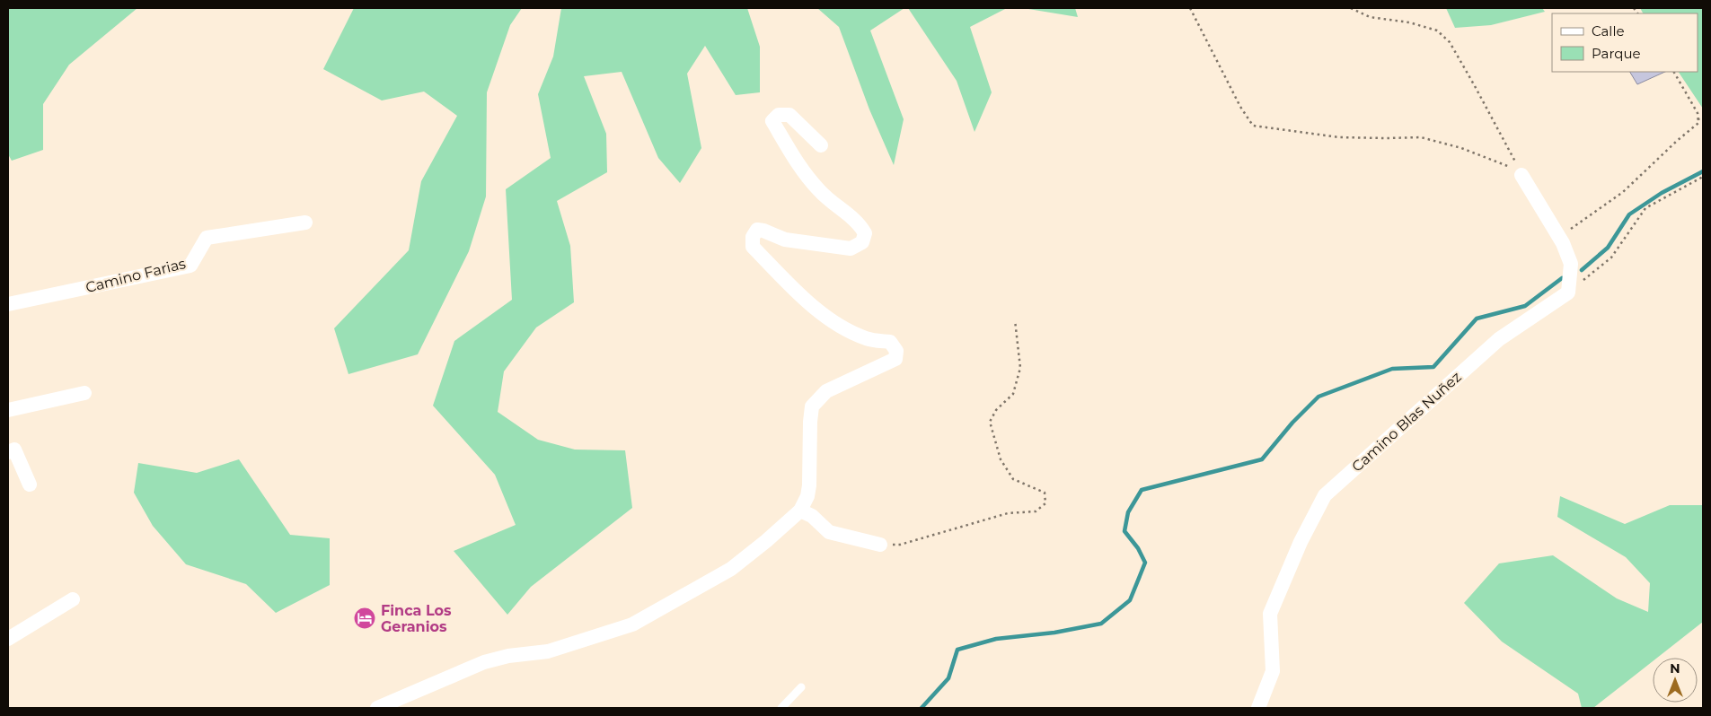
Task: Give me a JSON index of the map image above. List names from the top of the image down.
{
  "streets": {
    "street": ["Camino Farias", "Camino Blas Nuñez"]
  },
  "places": {
    "hotel": ["Finca Los Geranios"]
  },
  "legend": ["Calle", "Parque"],
  "north": "top"
}
